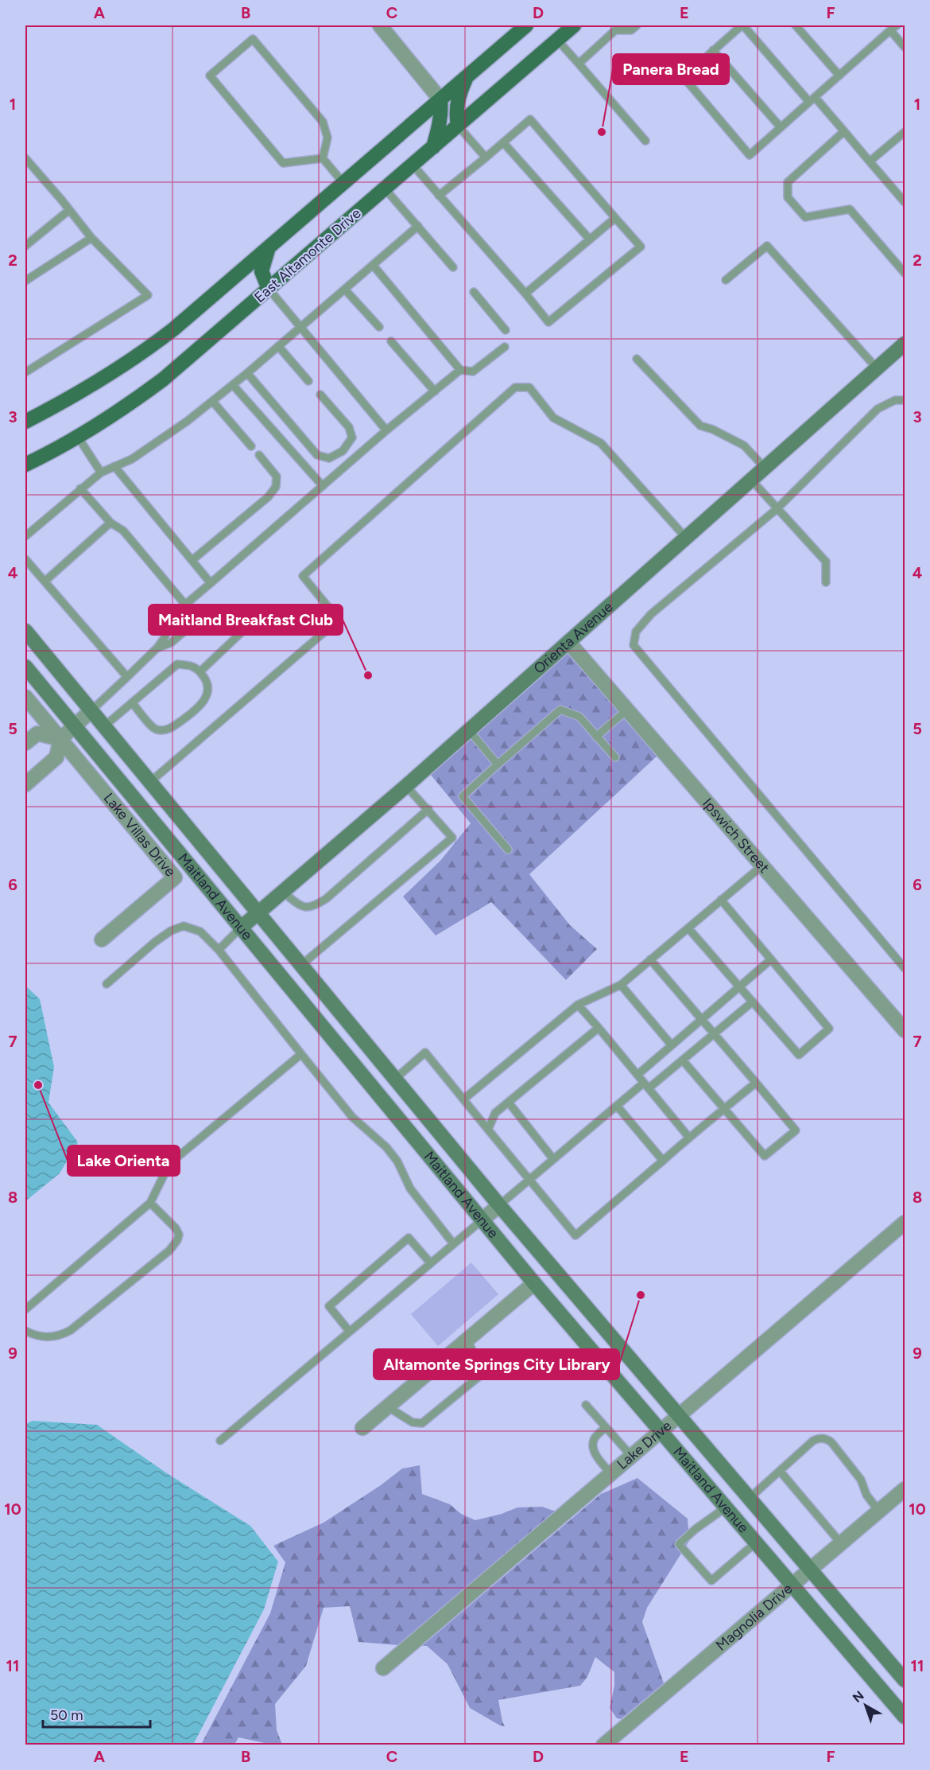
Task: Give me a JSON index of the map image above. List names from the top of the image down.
{
  "streets": {
    "main road": ["East Altamonte Drive", "Orienta Avenue", "Maitland Avenue"],
    "street": [
      "Lake Villas Drive",
      "Ipswich Street",
      "Lake Drive",
      "Magnolia Drive"
    ]
  },
  "crossings": [
    ["Orienta Avenue", "Ipswich Street"],
    ["Orienta Avenue", "Maitland Avenue"],
    ["Maitland Avenue", "Lake Drive"],
    ["Maitland Avenue", "Magnolia Drive"]
  ],
  "places": [
    "Panera Bread",
    "Maitland Breakfast Club",
    "Lake Orienta",
    "Altamonte Springs City Library"
  ],
  "scale_bar": "50 m",
  "north": "top left",
  "grid": {
    "columns": [
      "A",
      "B",
      "C",
      "D",
      "E",
      "F"
    ],
    "rows": [
      "1",
      "2",
      "3",
      "4",
      "5",
      "6",
      "7",
      "8",
      "9",
      "10",
      "11"
    ]
  }
}
